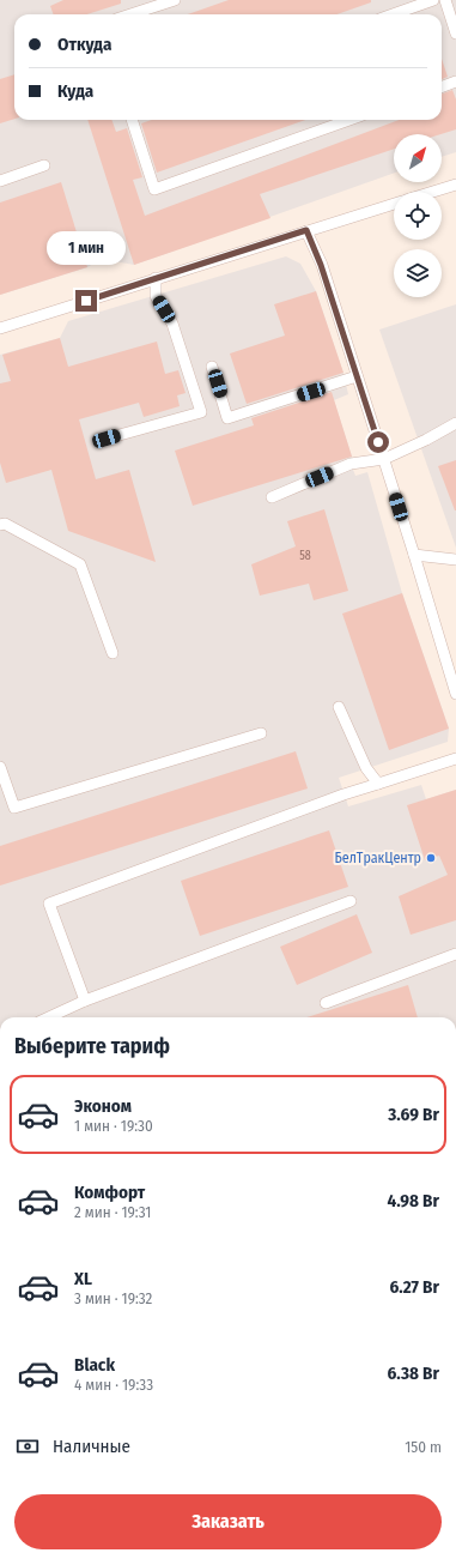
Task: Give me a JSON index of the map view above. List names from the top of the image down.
{
  "places": ["БелТракЦентр"],
  "house_numbers": ["58"],
  "north": "top right",
  "page": {
    "banner": ["Откуда", "Куда"],
    "bubble": "1 мин",
    "heading": "Выберите тариф",
    "list": [
      {
        "name": "Эконом",
        "note": "1 мин · 19:30",
        "value": "3.69 Br"
      },
      {
        "name": "Комфорт",
        "note": "2 мин · 19:31",
        "value": "4.98 Br"
      },
      {
        "name": "XL",
        "note": "3 мин · 19:32",
        "value": "6.27 Br"
      },
      {
        "name": "Black",
        "note": "4 мин · 19:33",
        "value": "6.38 Br"
      }
    ],
    "pay": ["Наличные", "150 m"],
    "buttons": "Заказать"
  }
}
